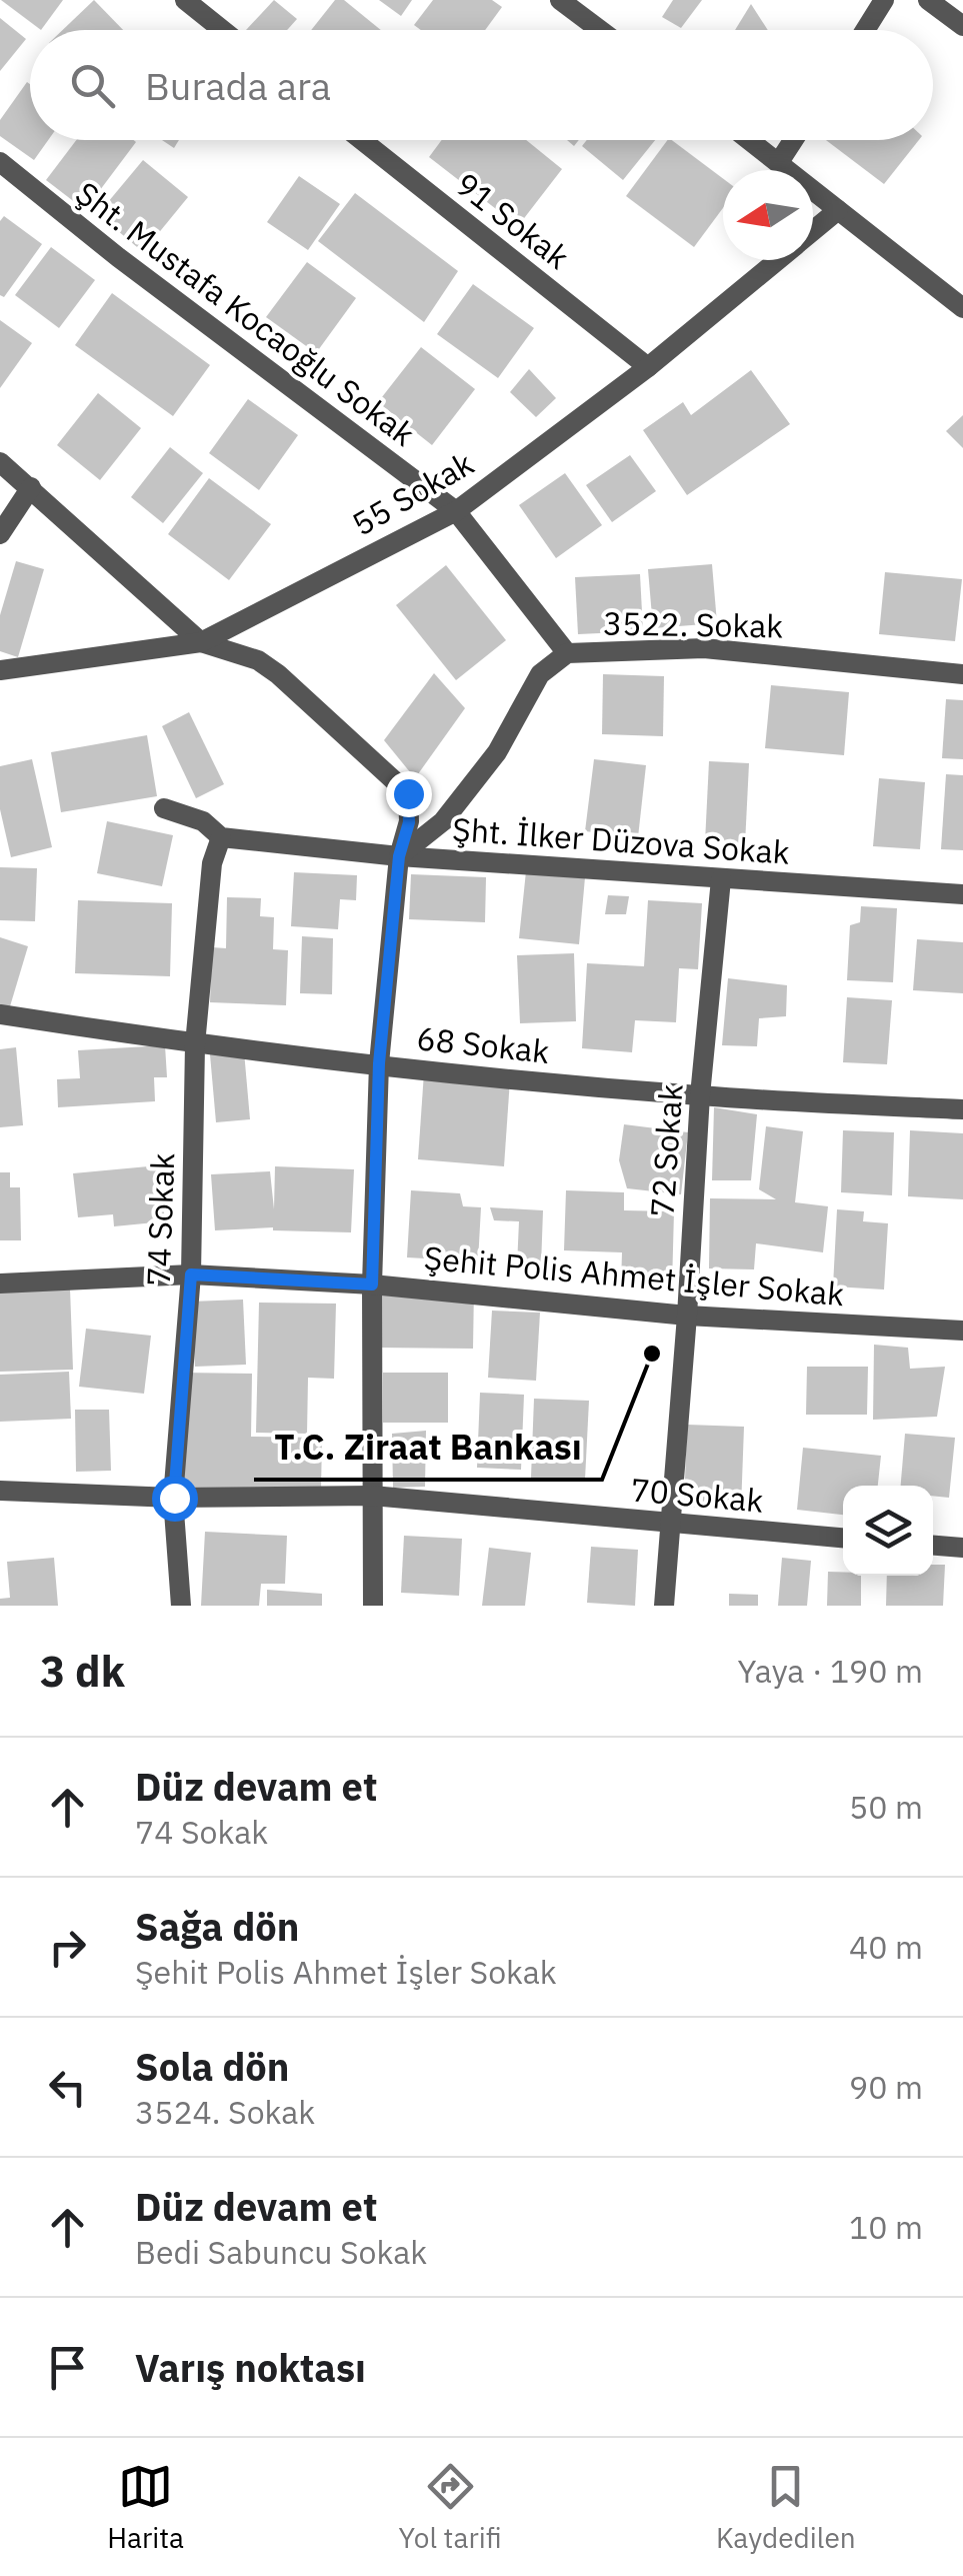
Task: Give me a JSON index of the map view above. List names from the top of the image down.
{
  "streets": {
    "street": [
      "91 Sokak",
      "Şht. Mustafa Kocaoğlu Sokak",
      "55 Sokak",
      "3522. Sokak",
      "Şht. İlker Düzova Sokak",
      "68 Sokak",
      "72 Sokak",
      "74 Sokak",
      "Şehit Polis Ahmet İşler Sokak",
      "70 Sokak"
    ]
  },
  "crossings": [
    ["91 Sokak", "55 Sokak"],
    ["Şht. Mustafa Kocaoğlu Sokak", "55 Sokak"],
    ["Şht. Mustafa Kocaoğlu Sokak", "3522. Sokak"],
    ["3522. Sokak", "Şht. İlker Düzova Sokak"],
    ["Şht. İlker Düzova Sokak", "72 Sokak"],
    ["Şht. İlker Düzova Sokak", "74 Sokak"],
    ["68 Sokak", "72 Sokak"],
    ["68 Sokak", "74 Sokak"],
    ["72 Sokak", "Şehit Polis Ahmet İşler Sokak"],
    ["72 Sokak", "70 Sokak"],
    ["74 Sokak", "Şehit Polis Ahmet İşler Sokak"],
    ["74 Sokak", "70 Sokak"]
  ],
  "places": ["T.C. Ziraat Bankası"],
  "north": "left",
  "page": {
    "search": "Burada ara",
    "heading": ["3 dk", "Yaya · 190 m"],
    "list": [
      ["Düz devam et", "74 Sokak", "50 m"],
      ["Sağa dön", "Şehit Polis Ahmet İşler Sokak", "40 m"],
      ["Sola dön", "3524. Sokak", "90 m"],
      ["Düz devam et", "Bedi Sabuncu Sokak", "10 m"],
      "Varış noktası"
    ],
    "nav": ["Harita", "Yol tarifi", "Kaydedilen"]
  }
}
